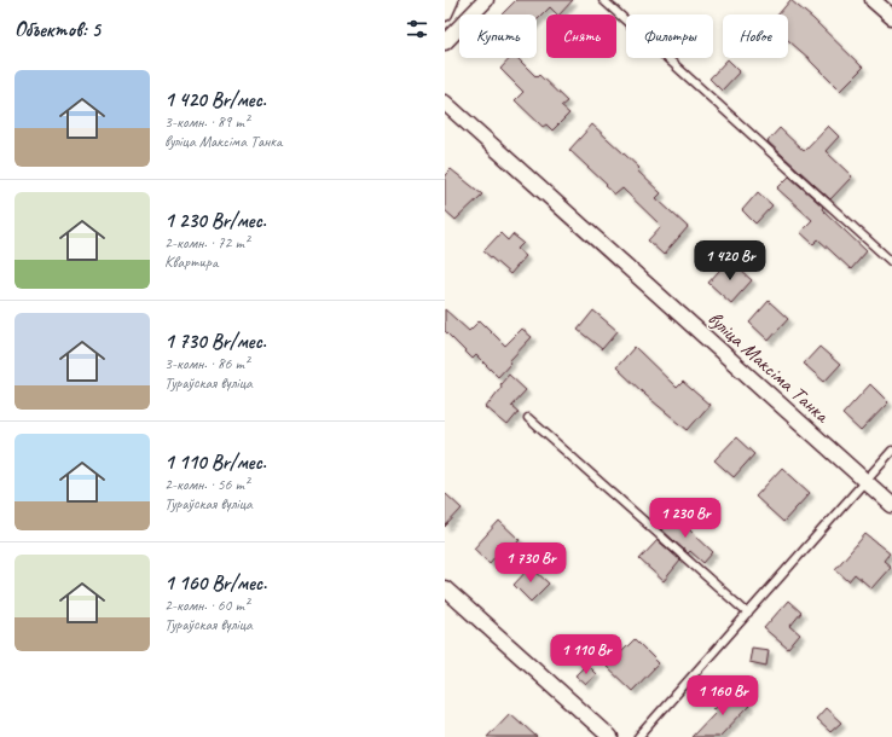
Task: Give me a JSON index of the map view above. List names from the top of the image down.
{
  "streets": {
    "street": ["вуліца Максіма Танка"]
  },
  "page": {
    "heading": "Объектов: 5",
    "chip": [
      "Купить",
      "Снять",
      "Фильтры",
      "Новое"
    ],
    "list": [
      {
        "name": "1 420 Br/мес.",
        "note": "3-комн. · 89 m² · вуліца Максіма Танка"
      },
      {
        "name": "1 230 Br/мес.",
        "note": "2-комн. · 72 m² · Квартира"
      },
      {
        "name": "1 730 Br/мес.",
        "note": "3-комн. · 86 m² · Тураўская вуліца"
      },
      {
        "name": "1 110 Br/мес.",
        "note": "2-комн. · 56 m² · Тураўская вуліца"
      },
      {
        "name": "1 160 Br/мес.",
        "note": "2-комн. · 60 m² · Тураўская вуліца"
      }
    ],
    "price": [
      "1 420 Br",
      "1 230 Br",
      "1 730 Br",
      "1 110 Br",
      "1 160 Br"
    ]
  }
}
